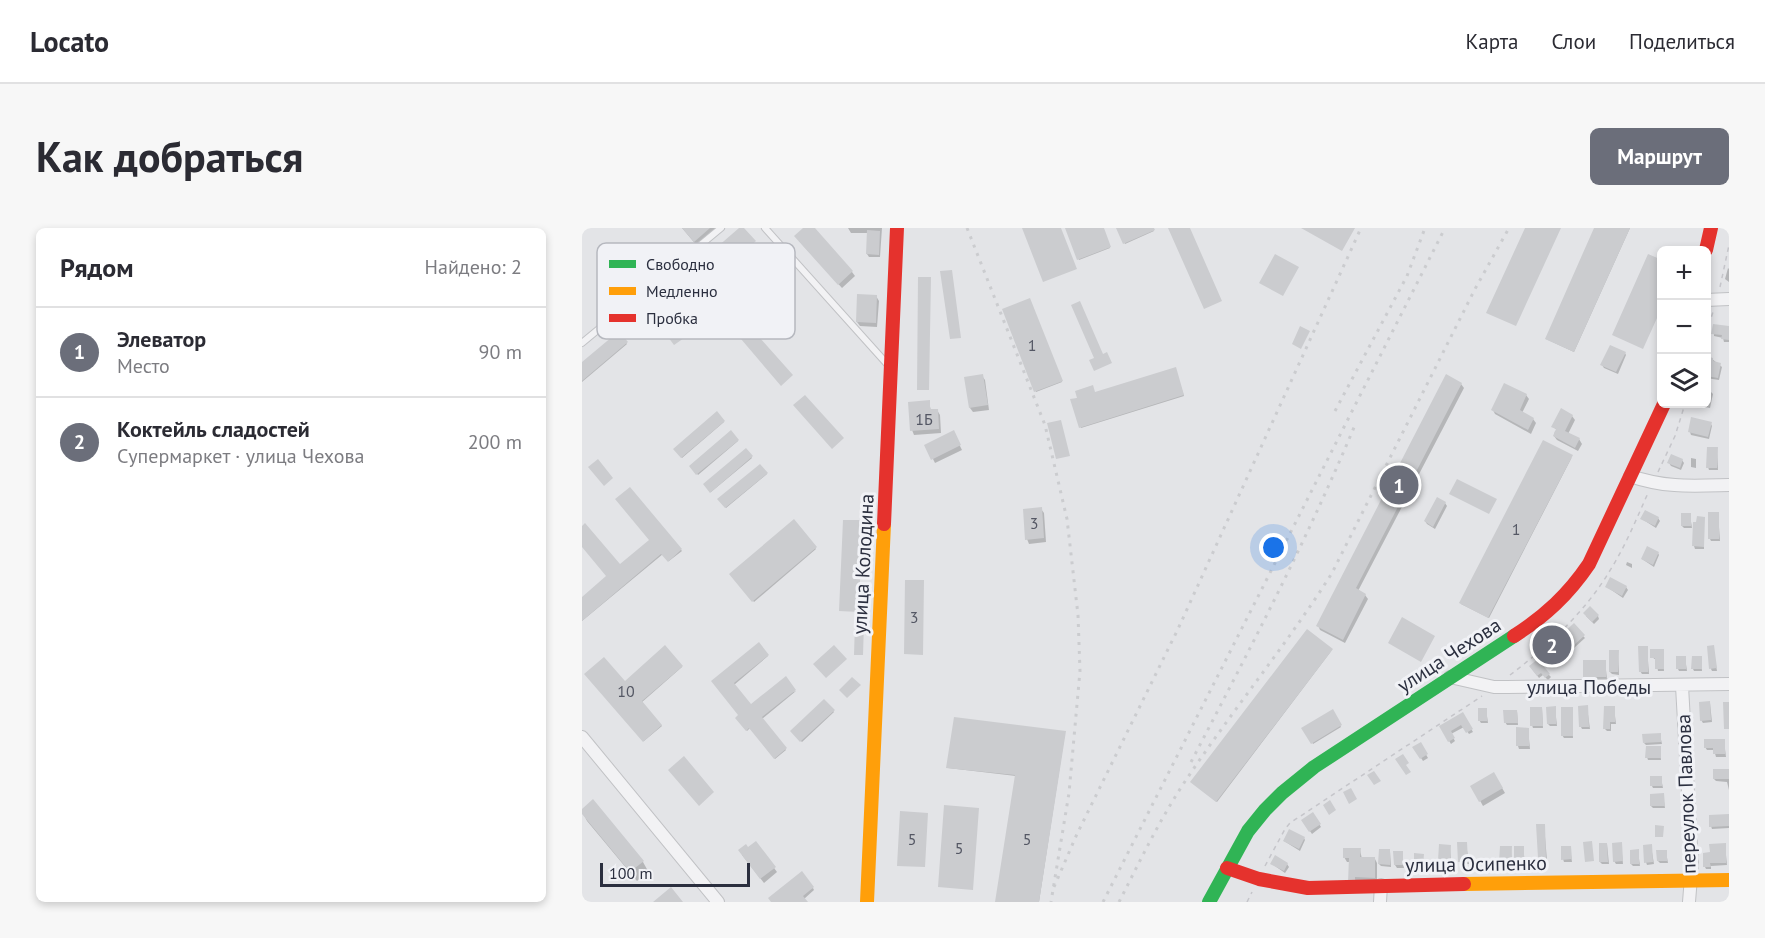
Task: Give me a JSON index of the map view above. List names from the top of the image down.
{
  "streets": {
    "street": [
      "улица Колодина",
      "улица Чехова",
      "улица Победы",
      "переулок Павлова",
      "улица Осипенко"
    ]
  },
  "crossings": [
    ["улица Чехова", "улица Победы"],
    ["улица Чехова", "улица Осипенко"],
    ["улица Победы", "переулок Павлова"],
    ["переулок Павлова", "улица Осипенко"]
  ],
  "house_numbers": [
    "1",
    "1Б",
    "3",
    "1",
    "3",
    "10",
    "5",
    "5",
    "5"
  ],
  "legend": ["Свободно", "Медленно", "Пробка"],
  "scale_bar": "100 m",
  "page": {
    "header": "Locato",
    "nav": ["Карта", "Слои", "Поделиться"],
    "buttons": "Маршрут",
    "title": "Как добраться",
    "heading": ["Рядом", "Найдено: 2"],
    "map_buttons": ["+", "−"],
    "list": [
      {
        "mark": "1",
        "name": "Элеватор",
        "note": "Место",
        "value": "90 m"
      },
      {
        "mark": "2",
        "name": "Коктейль сладостей",
        "note": "Супермаркет · улица Чехова",
        "value": "200 m"
      }
    ],
    "pins": ["1", "2"],
    "scale": "100 m"
  }
}
